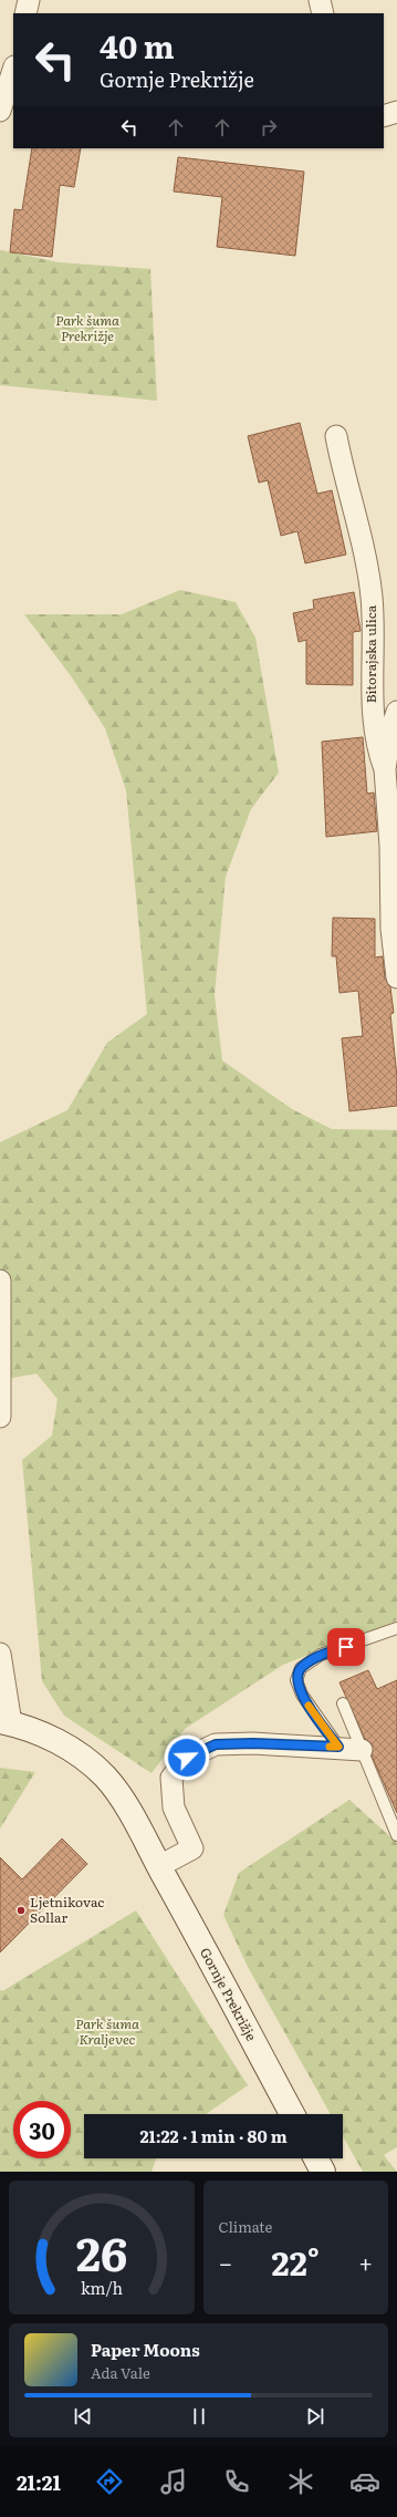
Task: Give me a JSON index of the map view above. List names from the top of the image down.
{
  "streets": {
    "street": ["Bitorajska ulica", "Gornje Prekrižje"]
  },
  "parks": ["Park šuma Prekrižje", "Park šuma Kraljevec"],
  "places": ["Ljetnikovac Sollar"],
  "page": {
    "turn": ["40 m", "Gornje Prekrižje"],
    "limit": "30",
    "trip": "21:22 · 1 min · 80 m",
    "tile": "Climate",
    "heat": ["−", "22°", "+"],
    "song": ["Paper Moons", "Ada Vale"],
    "tabs": "21:21",
    "gauge": ["26", "km/h"]
  }
}
